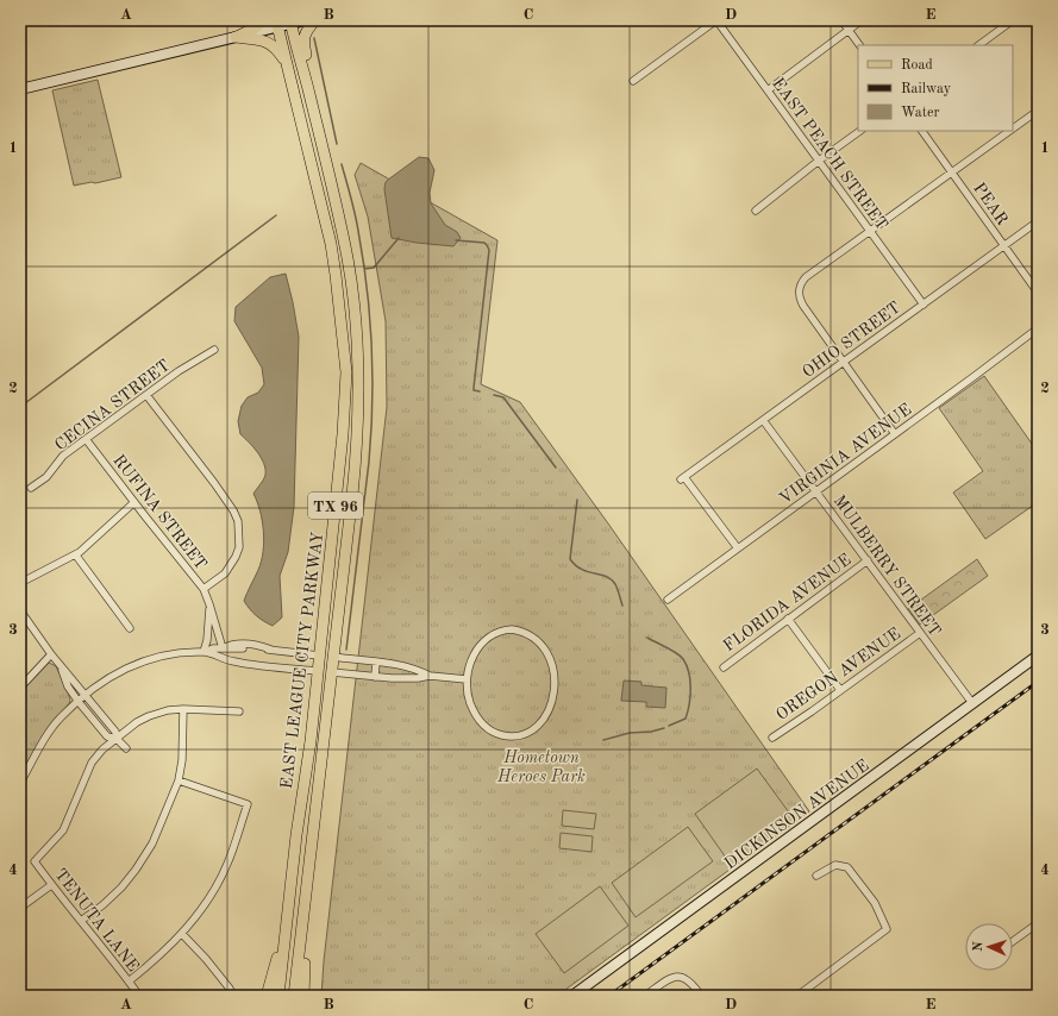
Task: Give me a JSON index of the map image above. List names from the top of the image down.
{
  "streets": {
    "main road": ["TX 96", "EAST LEAGUE CITY PARKWAY"],
    "street": [
      "EAST PEACH STREET",
      "PEAR",
      "OHIO STREET",
      "CECINA STREET",
      "VIRGINIA AVENUE",
      "RUFINA STREET",
      "MULBERRY STREET",
      "FLORIDA AVENUE",
      "OREGON AVENUE",
      "DICKINSON AVENUE",
      "TENUTA LANE"
    ]
  },
  "crossings": [
    ["EAST PEACH STREET", "OHIO STREET"],
    ["PEAR", "OHIO STREET"],
    ["OHIO STREET", "VIRGINIA AVENUE"],
    ["OHIO STREET", "MULBERRY STREET"],
    ["CECINA STREET", "RUFINA STREET"],
    ["VIRGINIA AVENUE", "MULBERRY STREET"],
    ["MULBERRY STREET", "FLORIDA AVENUE"],
    ["MULBERRY STREET", "OREGON AVENUE"],
    ["MULBERRY STREET", "DICKINSON AVENUE"]
  ],
  "parks": ["Hometown Heroes Park"],
  "legend": ["Road", "Railway", "Water"],
  "north": "left",
  "grid": {
    "columns": [
      "A",
      "B",
      "C",
      "D",
      "E"
    ],
    "rows": [
      "1",
      "2",
      "3",
      "4"
    ]
  }
}
